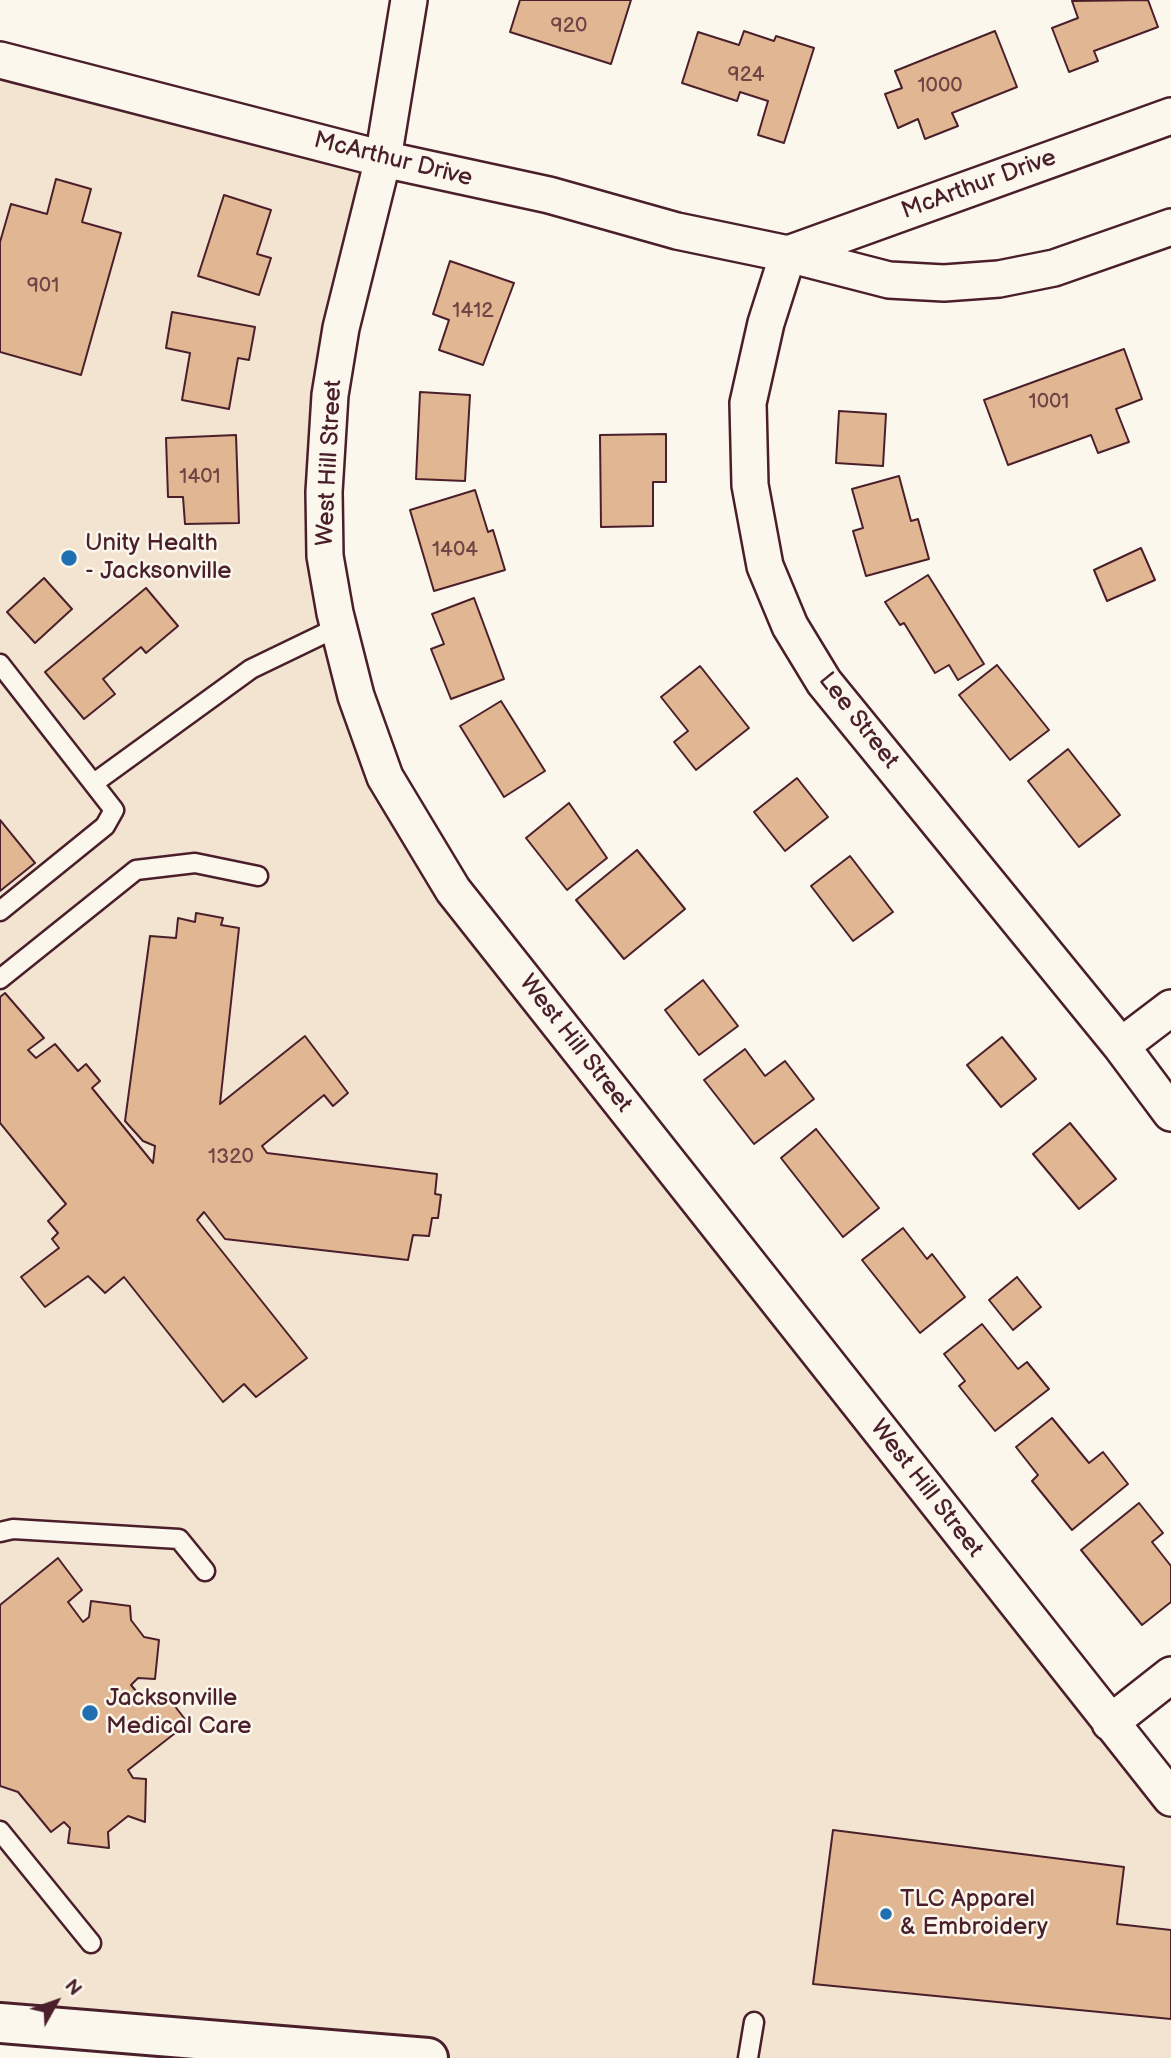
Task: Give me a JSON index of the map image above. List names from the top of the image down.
{
  "streets": {
    "street": ["McArthur Drive", "West Hill Street", "Lee Street"]
  },
  "crossings": [
    ["McArthur Drive", "West Hill Street"],
    ["McArthur Drive", "Lee Street"]
  ],
  "places": ["Unity Health - Jacksonville", "Jacksonville Medical Care", "TLC Apparel & Embroidery"],
  "house_numbers": [
    "920",
    "924",
    "1000",
    "901",
    "1412",
    "1001",
    "1401",
    "1404",
    "1320"
  ],
  "north": "top right"
}
